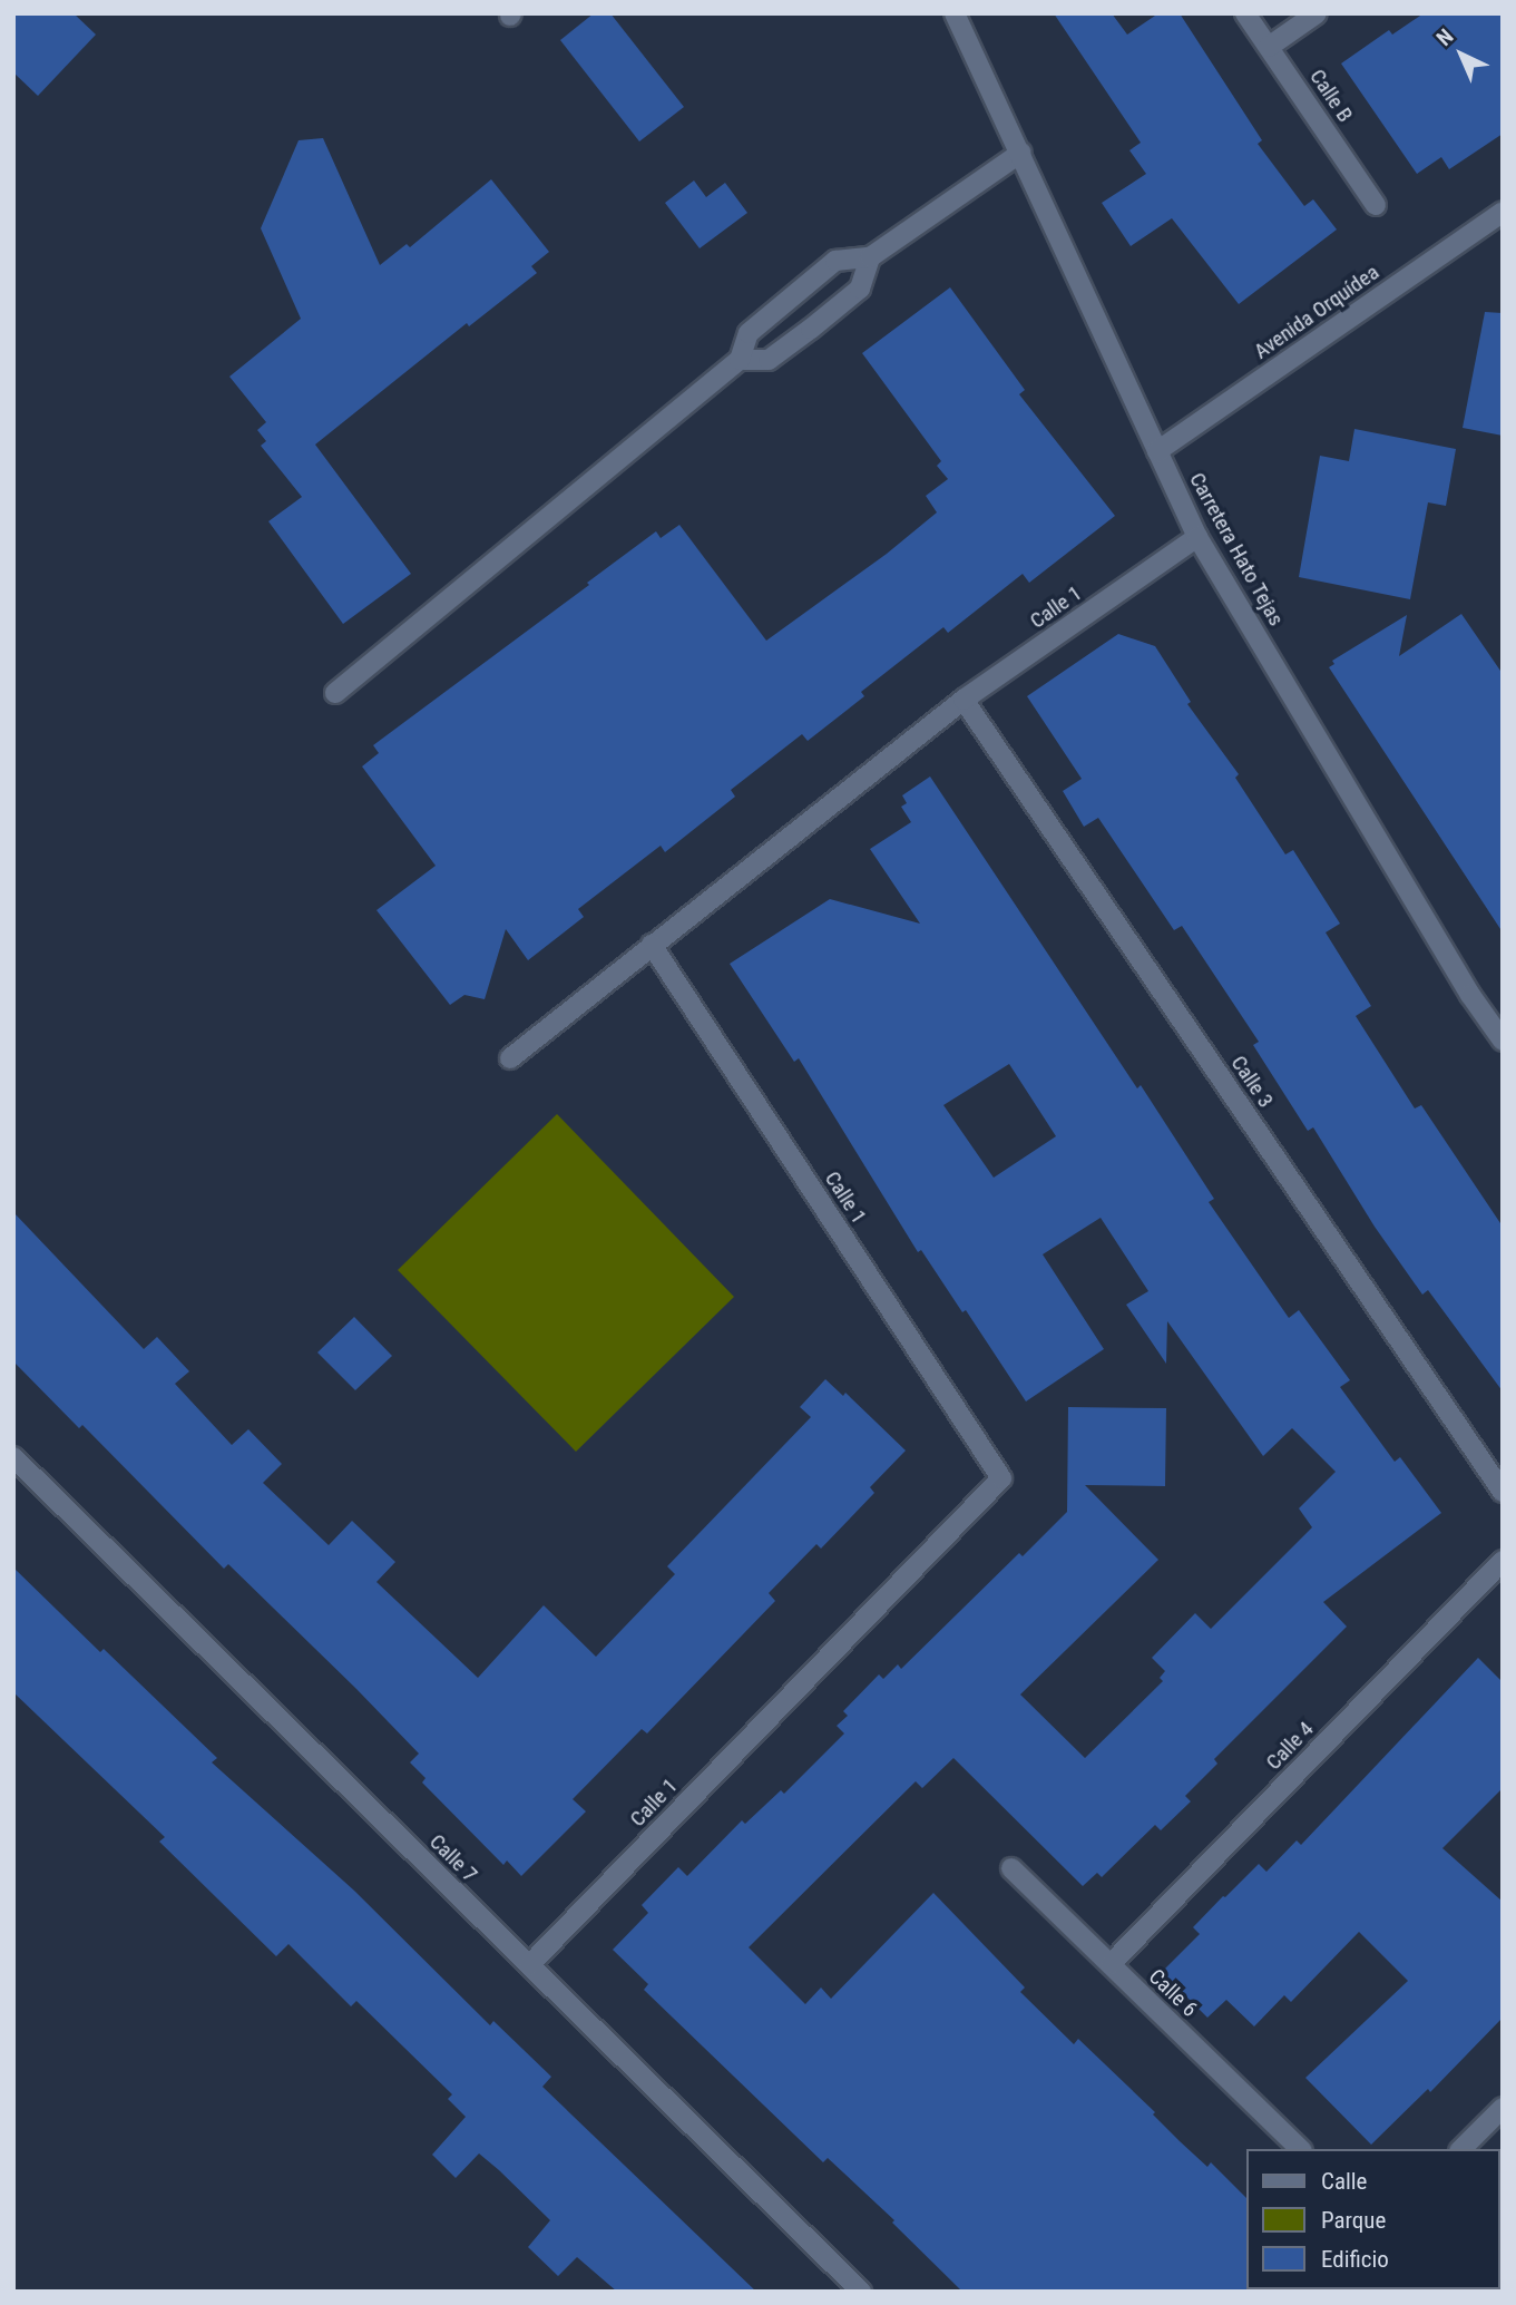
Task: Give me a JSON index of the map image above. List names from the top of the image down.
{
  "streets": {
    "street": [
      "Calle B",
      "Avenida Orquídea",
      "Carretera Hato Tejas",
      "Calle 1",
      "Calle 3",
      "Calle 4",
      "Calle 7",
      "Calle 6"
    ]
  },
  "crossings": [
    ["Avenida Orquídea", "Carretera Hato Tejas"],
    ["Carretera Hato Tejas", "Calle 1"],
    ["Calle 1", "Calle 3"],
    ["Calle 1", "Calle 7"],
    ["Calle 4", "Calle 6"]
  ],
  "legend": ["Calle", "Parque", "Edificio"],
  "north": "top left"
}
